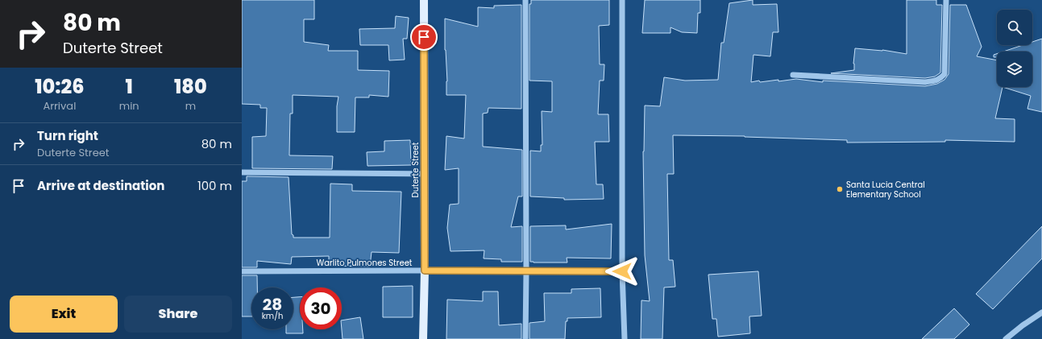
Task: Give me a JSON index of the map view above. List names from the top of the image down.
{
  "streets": {
    "main road": ["Duterte Street"],
    "street": ["Warlito Pulmones Street"]
  },
  "crossings": [
    ["Duterte Street", "Warlito Pulmones Street"]
  ],
  "places": ["Santa Lucia Central Elementary School"],
  "page": {
    "turn": ["80 m", "Duterte Street"],
    "eta": [
      "10:26",
      "Arrival",
      "1",
      "min",
      "180",
      "m"
    ],
    "list": [
      {
        "name": "Turn right",
        "note": "Duterte Street",
        "value": "80 m"
      },
      {
        "name": "Arrive at destination",
        "value": "100 m"
      }
    ],
    "speed": "28 km/h",
    "limit": "30",
    "buttons": ["Exit", "Share"]
  }
}
